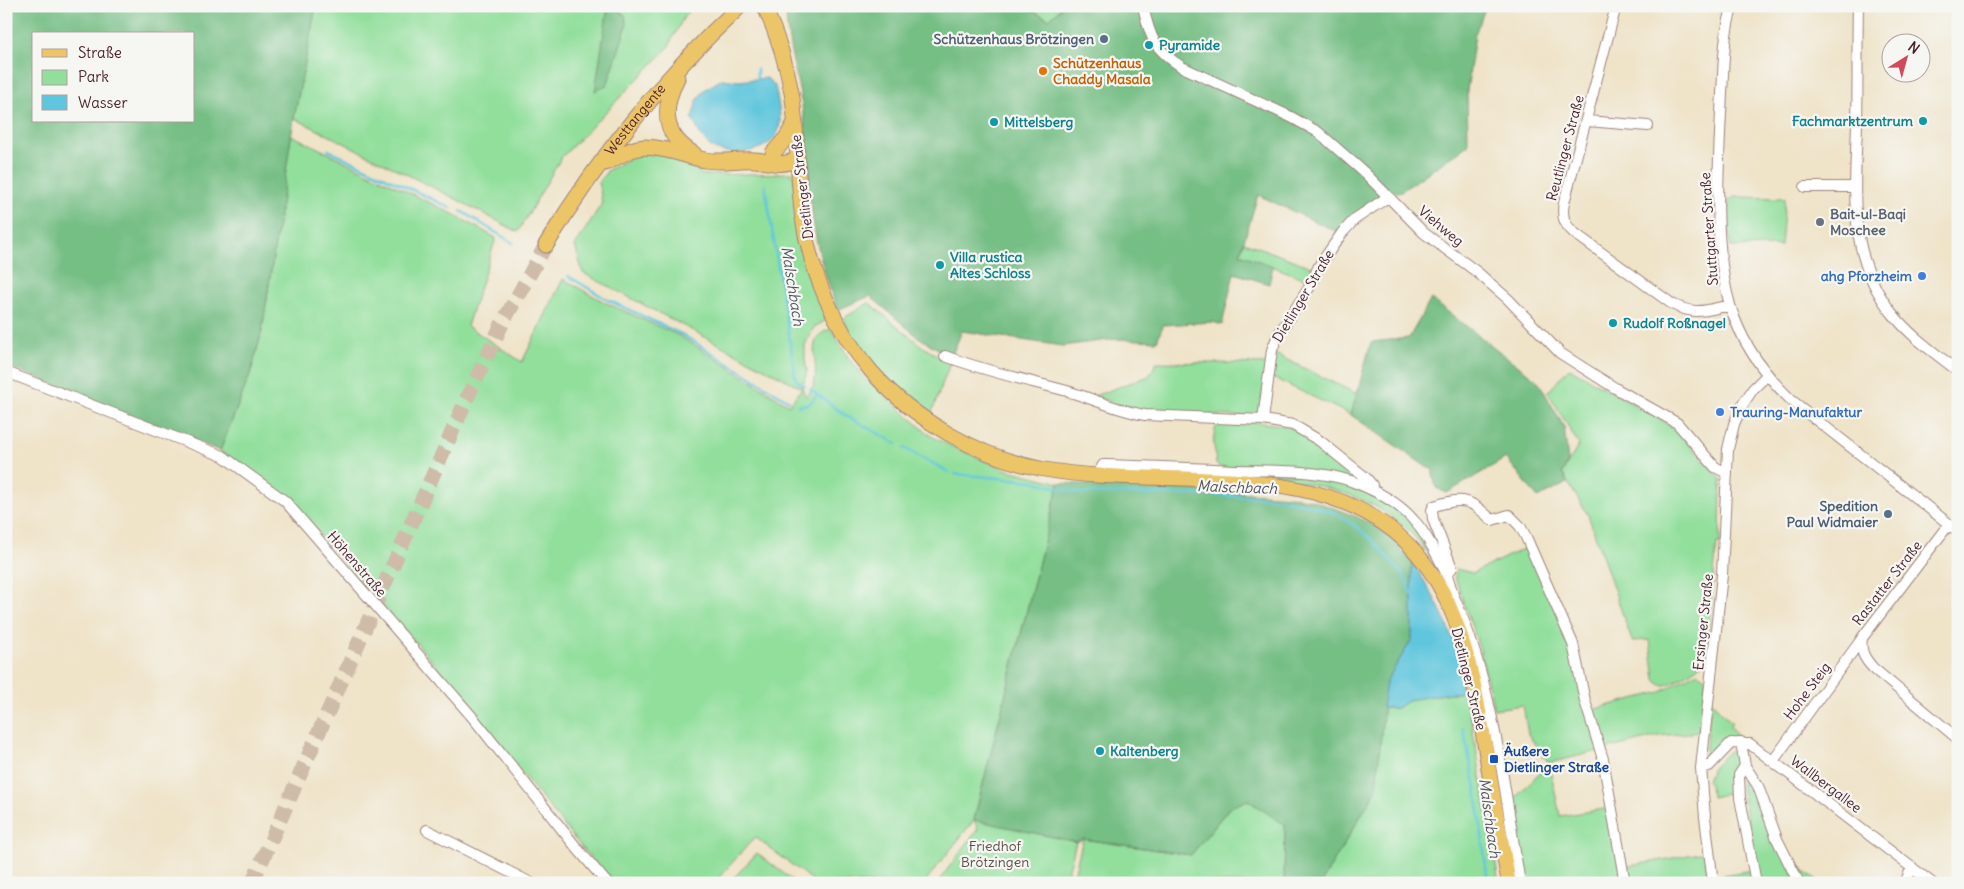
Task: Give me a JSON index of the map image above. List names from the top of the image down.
{
  "streets": {
    "highway": ["Westtangente"],
    "main road": ["Dietlinger Straße"],
    "street": [
      "Reutlinger Straße",
      "Viehweg",
      "Stuttgarter Straße",
      "Höhenstraße",
      "Rastatter Straße",
      "Ersinger Straße",
      "Hohe Steig",
      "Wallbergallee"
    ]
  },
  "crossings": [
    ["Reutlinger Straße", "Stuttgarter Straße"],
    ["Dietlinger Straße", "Viehweg"],
    ["Viehweg", "Ersinger Straße"],
    ["Stuttgarter Straße", "Rastatter Straße"],
    ["Stuttgarter Straße", "Ersinger Straße"],
    ["Rastatter Straße", "Hohe Steig"],
    ["Hohe Steig", "Wallbergallee"]
  ],
  "water": ["Malschbach"],
  "parks": ["Friedhof Brötzingen"],
  "places": {
    "other": [
      "Schützenhaus Brötzingen",
      "Pyramide",
      "Schützenhaus Chaddy Masala",
      "Fachmarktzentrum",
      "Mittelsberg",
      "Bait-ul-Baqi Moschee",
      "Villa rustica Altes Schloss",
      "ahg Pforzheim",
      "Rudolf Roßnagel",
      "Trauring-Manufaktur",
      "Spedition Paul Widmaier",
      "Kaltenberg"
    ],
    "transit": ["Äußere Dietlinger Straße"]
  },
  "legend": ["Straße", "Park", "Wasser"],
  "north": "top right"
}
